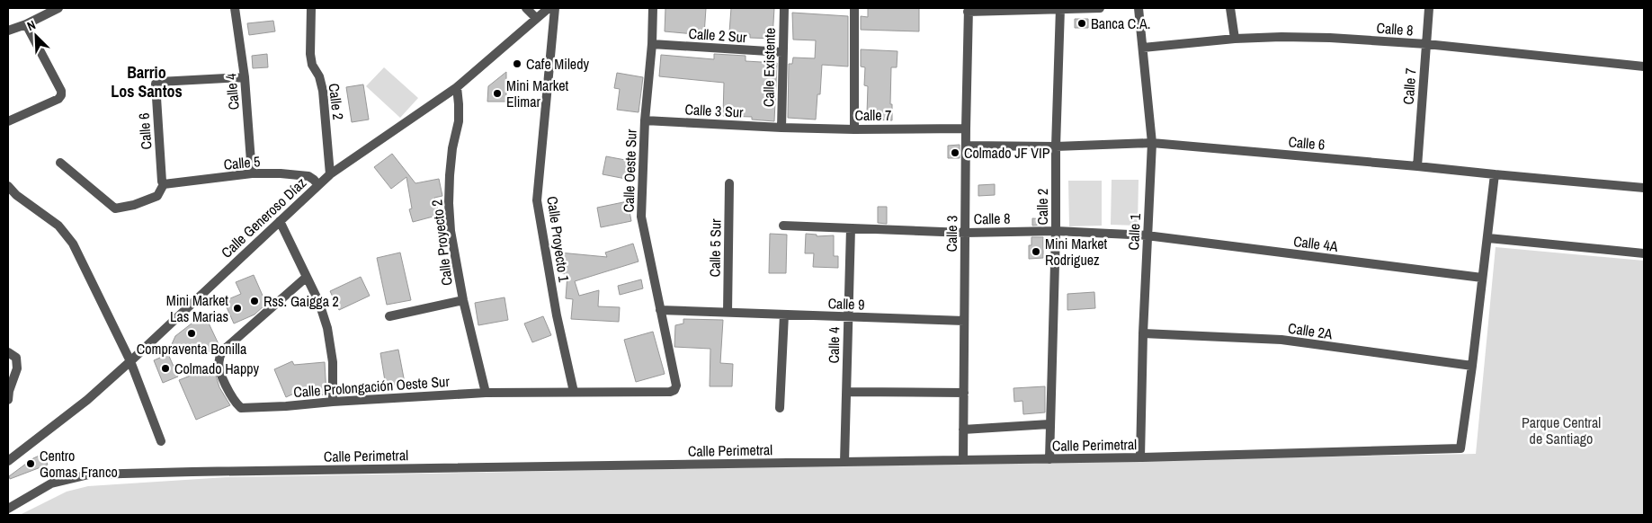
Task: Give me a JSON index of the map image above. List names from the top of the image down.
{
  "streets": {
    "street": [
      "Calle 8",
      "Calle 2 Sur",
      "Calle Existente",
      "Calle 7",
      "Calle 4",
      "Calle 2",
      "Calle 3 Sur",
      "Calle 6",
      "Calle 5",
      "Calle Oeste Sur",
      "Calle Generoso Díaz",
      "Calle 1",
      "Calle 3",
      "Calle Proyecto 1",
      "Calle Proyecto 2",
      "Calle 4A",
      "Calle 5 Sur",
      "Calle 9",
      "Calle 2A",
      "Calle Prolongación Oeste Sur",
      "Calle Perimetral"
    ]
  },
  "crossings": [
    ["Calle 8", "Calle 7"],
    ["Calle 8", "Calle 4"],
    ["Calle 8", "Calle 2"],
    ["Calle 8", "Calle 1"],
    ["Calle 8", "Calle 3"],
    ["Calle 8", "Calle 4A"],
    ["Calle 2 Sur", "Calle Existente"],
    ["Calle 2 Sur", "Calle Oeste Sur"],
    ["Calle Existente", "Calle 7"],
    ["Calle Existente", "Calle 3 Sur"],
    ["Calle 7", "Calle 3 Sur"],
    ["Calle 7", "Calle 6"],
    ["Calle 7", "Calle 3"],
    ["Calle 4", "Calle 6"],
    ["Calle 4", "Calle 5"],
    ["Calle 4", "Calle 9"],
    ["Calle 4", "Calle Perimetral"],
    ["Calle 2", "Calle 6"],
    ["Calle 2", "Calle Generoso Díaz"],
    ["Calle 2", "Calle Perimetral"],
    ["Calle 3 Sur", "Calle Oeste Sur"],
    ["Calle 6", "Calle 5"],
    ["Calle 6", "Calle 1"],
    ["Calle 6", "Calle 3"],
    ["Calle 5", "Calle Generoso Díaz"],
    ["Calle Oeste Sur", "Calle 9"],
    ["Calle Oeste Sur", "Calle Prolongación Oeste Sur"],
    ["Calle Generoso Díaz", "Calle Proyecto 2"],
    ["Calle 1", "Calle 4A"],
    ["Calle 1", "Calle 2A"],
    ["Calle 1", "Calle Perimetral"],
    ["Calle 3", "Calle 9"],
    ["Calle 3", "Calle Perimetral"],
    ["Calle Proyecto 1", "Calle Prolongación Oeste Sur"],
    ["Calle Proyecto 2", "Calle Prolongación Oeste Sur"],
    ["Calle 5 Sur", "Calle 9"],
    ["Calle 2A", "Calle Perimetral"]
  ],
  "districts": ["Barrio Los Santos"],
  "parks": ["Parque Central de Santiago"],
  "places": [
    "Banca C.A.",
    "Cafe Miledy",
    "Mini Market Elimar",
    "Colmado JF VIP",
    "Mini Market Rodriguez",
    "Rss. Gaigga 2",
    "Mini Market Las Marias",
    "Compraventa Bonilla",
    "Colmado Happy",
    "Centro Gomas Franco"
  ],
  "north": "top left"
}
